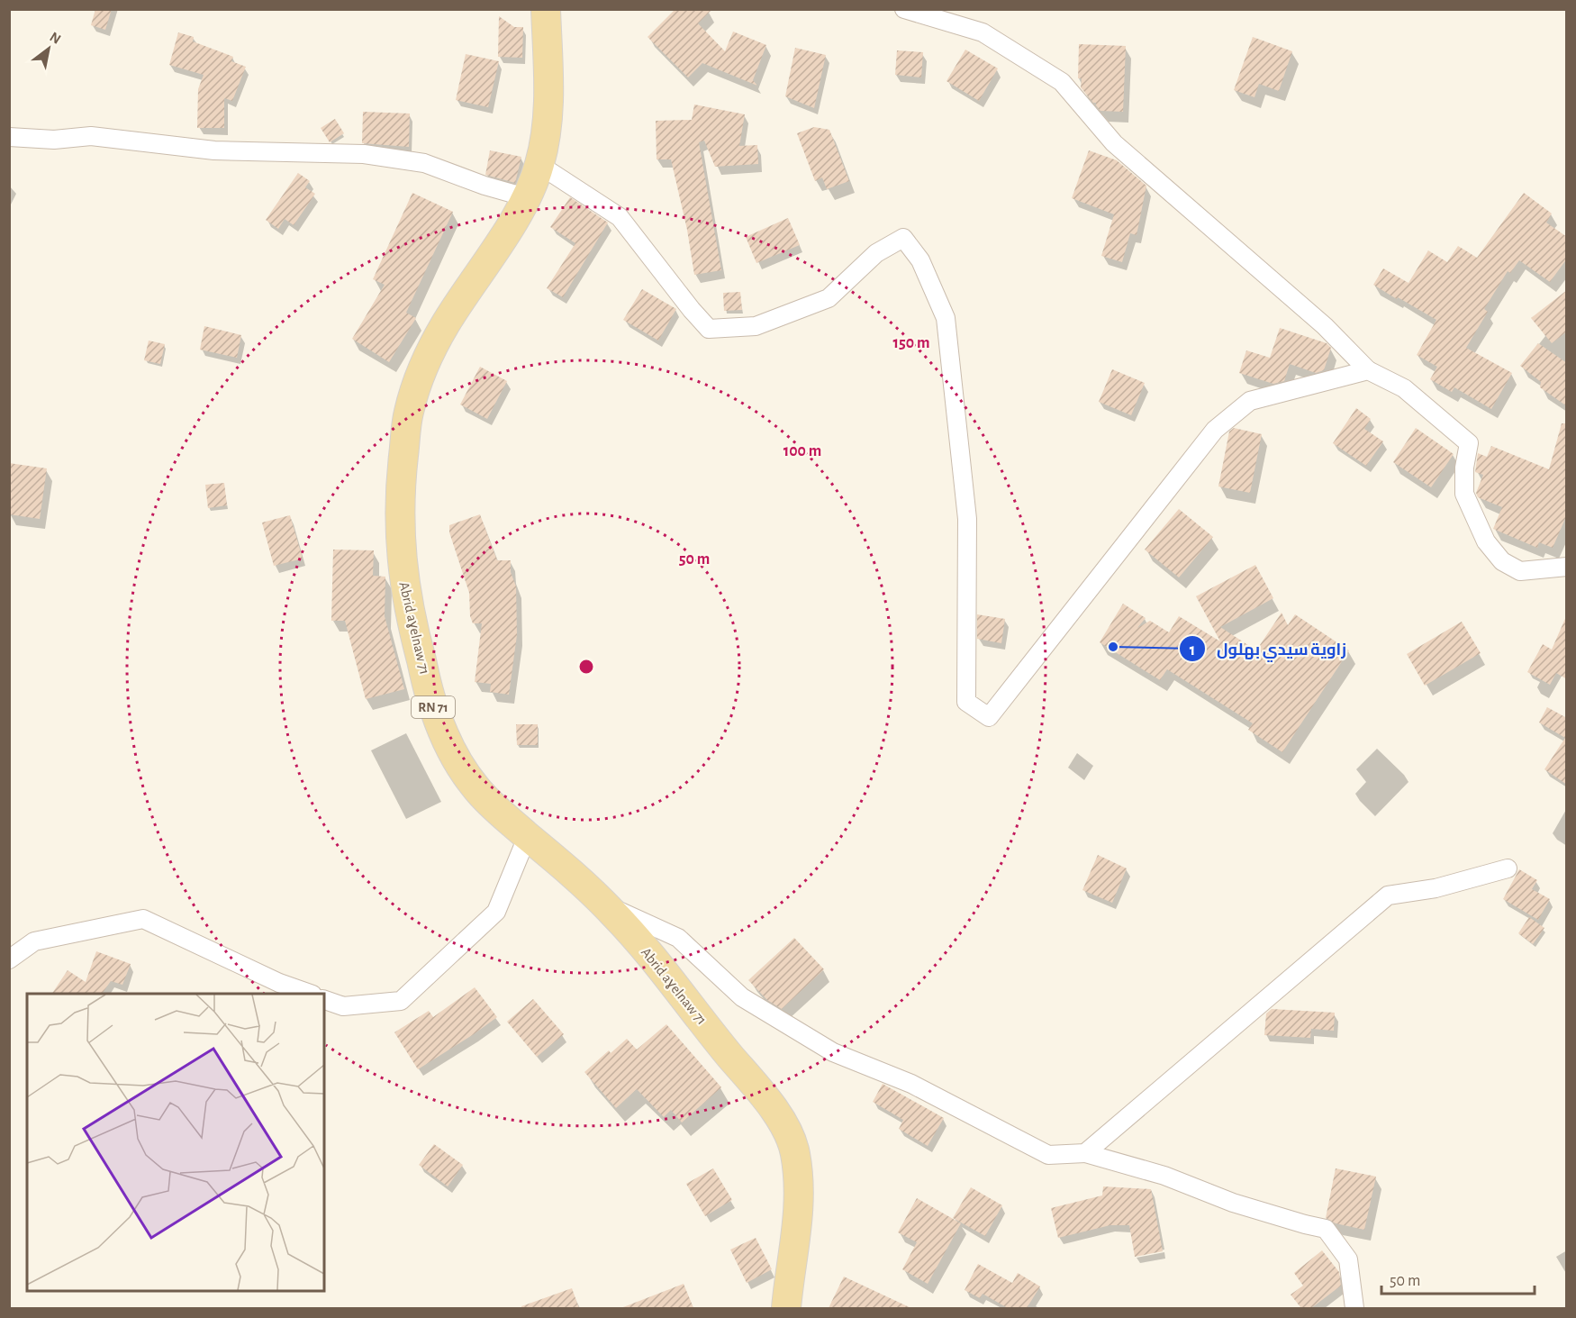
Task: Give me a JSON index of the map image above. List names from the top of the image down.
{
  "streets": {
    "main road": ["Abrid aɣelnaw 71", "RN 71"]
  },
  "places": ["زاوية سيدي بهلول"],
  "scale_bar": "50 m",
  "north": "top right",
  "rings": ["150 m", "100 m", "50 m"]
}
